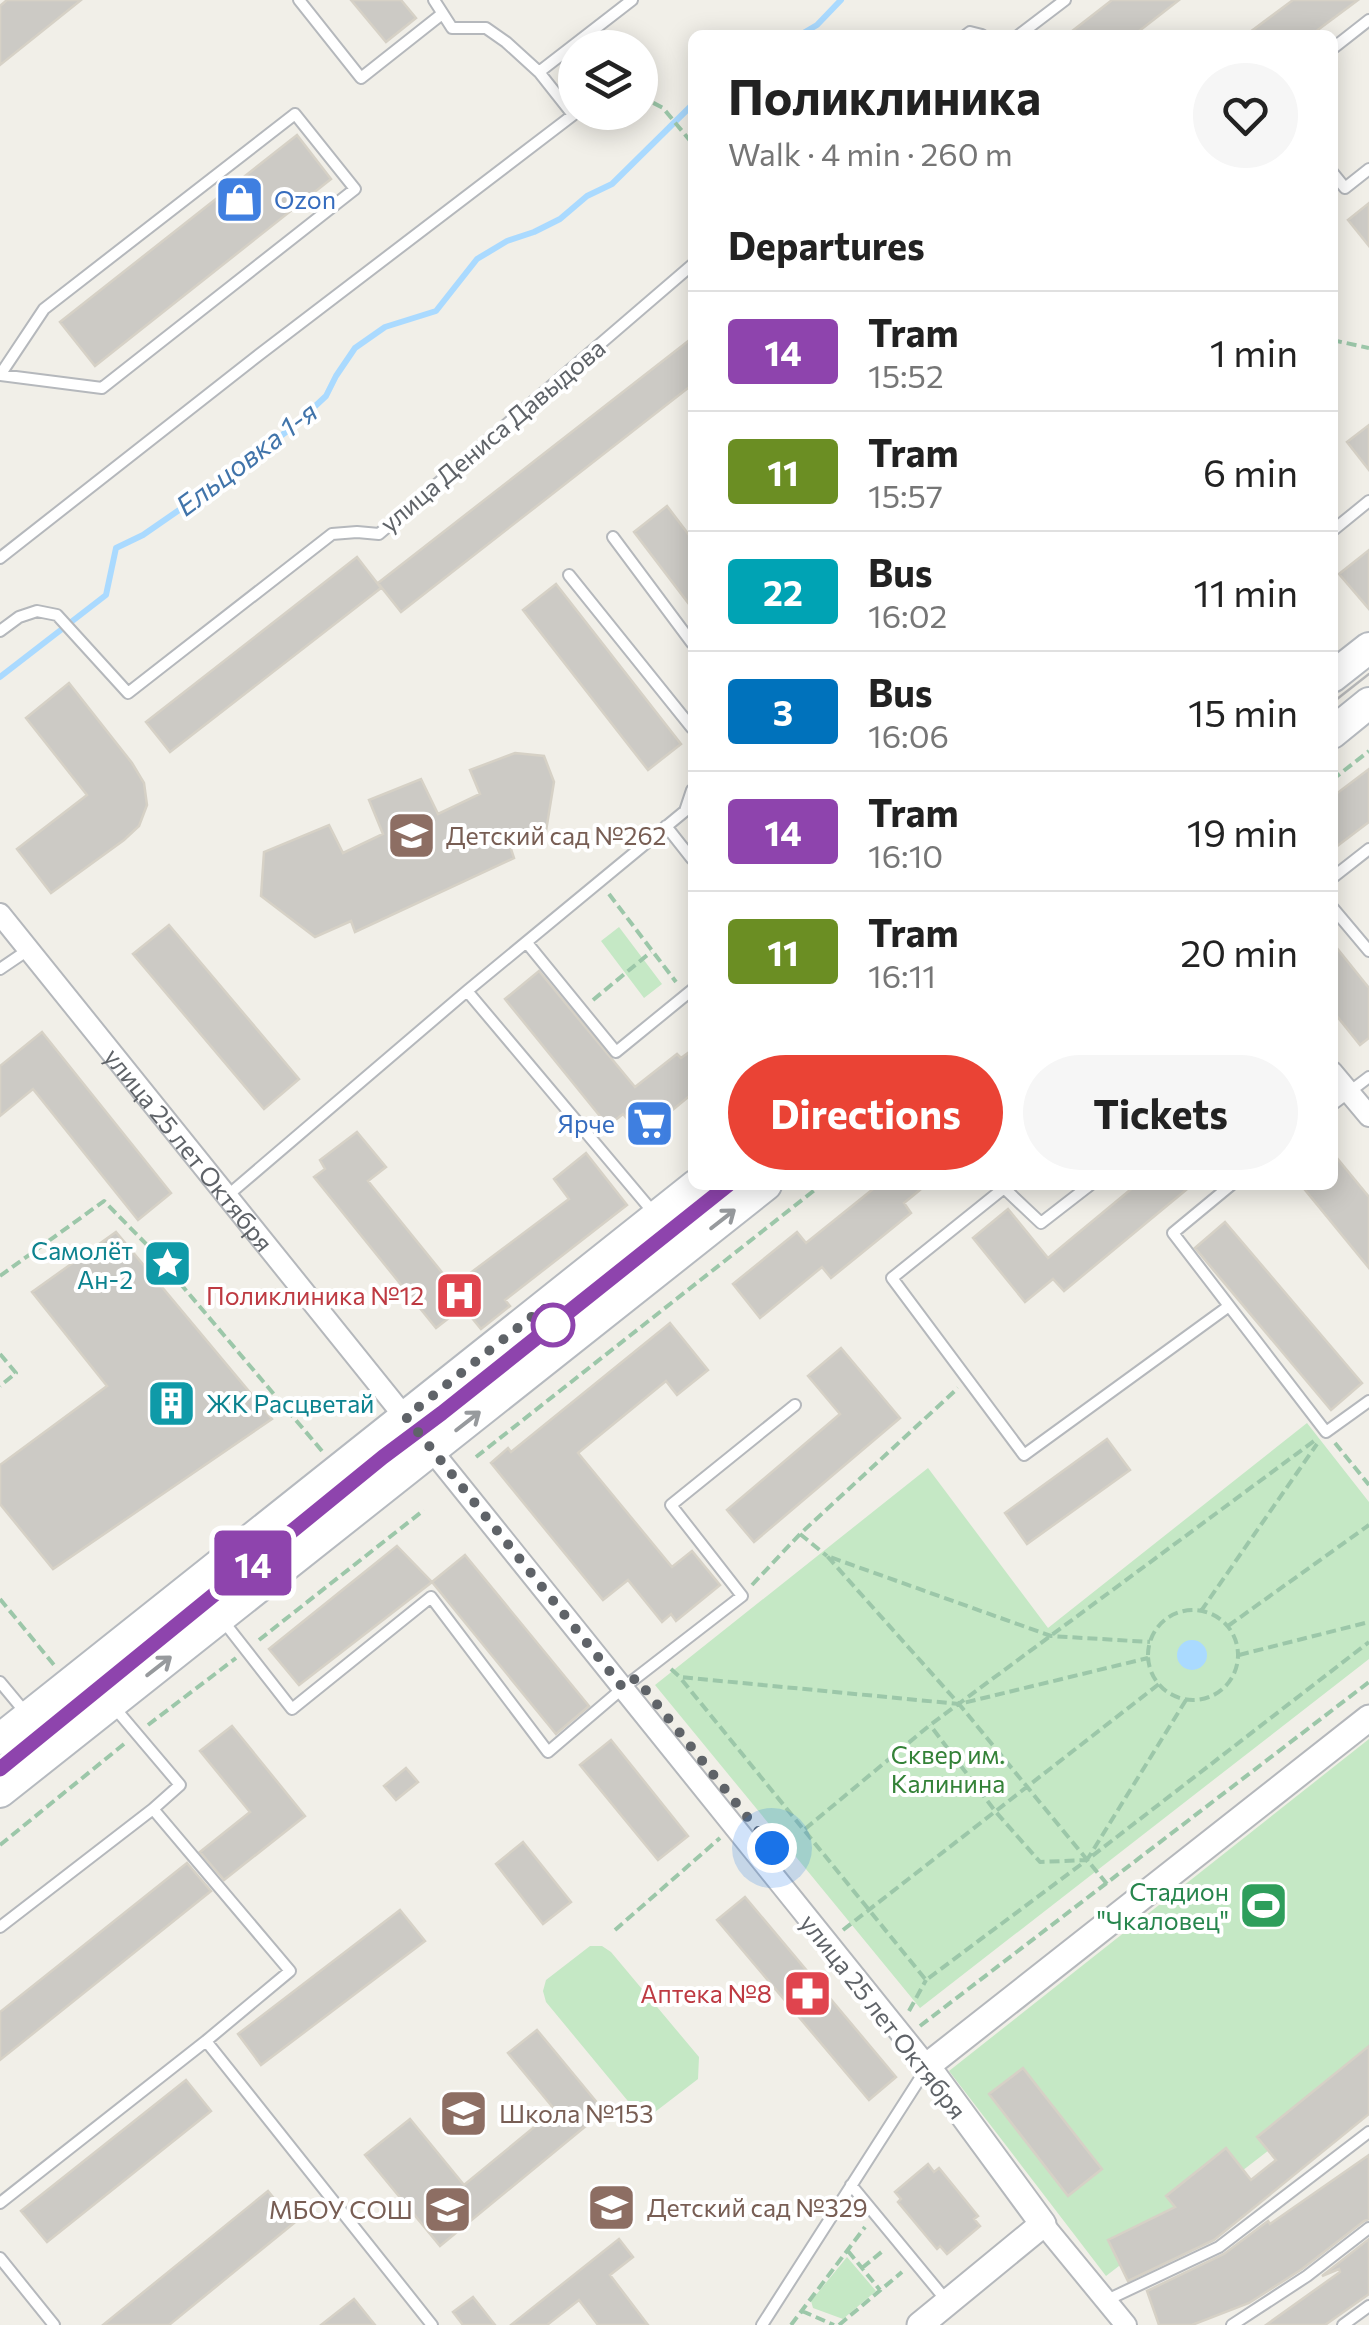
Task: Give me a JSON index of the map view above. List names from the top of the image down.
{
  "streets": {
    "street": ["улица 25 лет Октября"],
    "lane": ["улица Дениса Давыдова"]
  },
  "water": ["Ельцовка 1-я"],
  "parks": ["Сквер им. Калинина"],
  "places": {
    "shop": ["Ozon"],
    "school or university": [
      "Детский сад №262",
      "Школа №153",
      "Детский сад №329",
      "МБОУ СОШ"
    ],
    "supermarket": ["Ярче"],
    "place": ["Самолёт Ан-2"],
    "hospital": ["Поликлиника №12"],
    "building": ["ЖК Расцветай"],
    "sports": ["Стадион \"Чкаловец\""],
    "pharmacy": ["Аптека №8"]
  },
  "lines": ["tram line 14"],
  "page": {
    "on_map": "14",
    "heading": [
      ["Поликлиника", "Walk · 4 min · 260 m"],
      "Departures"
    ],
    "list": [
      {
        "mark": "14",
        "name": "Tram",
        "note": "15:52",
        "value": "1 min"
      },
      {
        "mark": "11",
        "name": "Tram",
        "note": "15:57",
        "value": "6 min"
      },
      {
        "mark": "22",
        "name": "Bus",
        "note": "16:02",
        "value": "11 min"
      },
      {
        "mark": "3",
        "name": "Bus",
        "note": "16:06",
        "value": "15 min"
      },
      {
        "mark": "14",
        "name": "Tram",
        "note": "16:10",
        "value": "19 min"
      },
      {
        "mark": "11",
        "name": "Tram",
        "note": "16:11",
        "value": "20 min"
      }
    ],
    "buttons": ["Directions", "Tickets"]
  }
}
